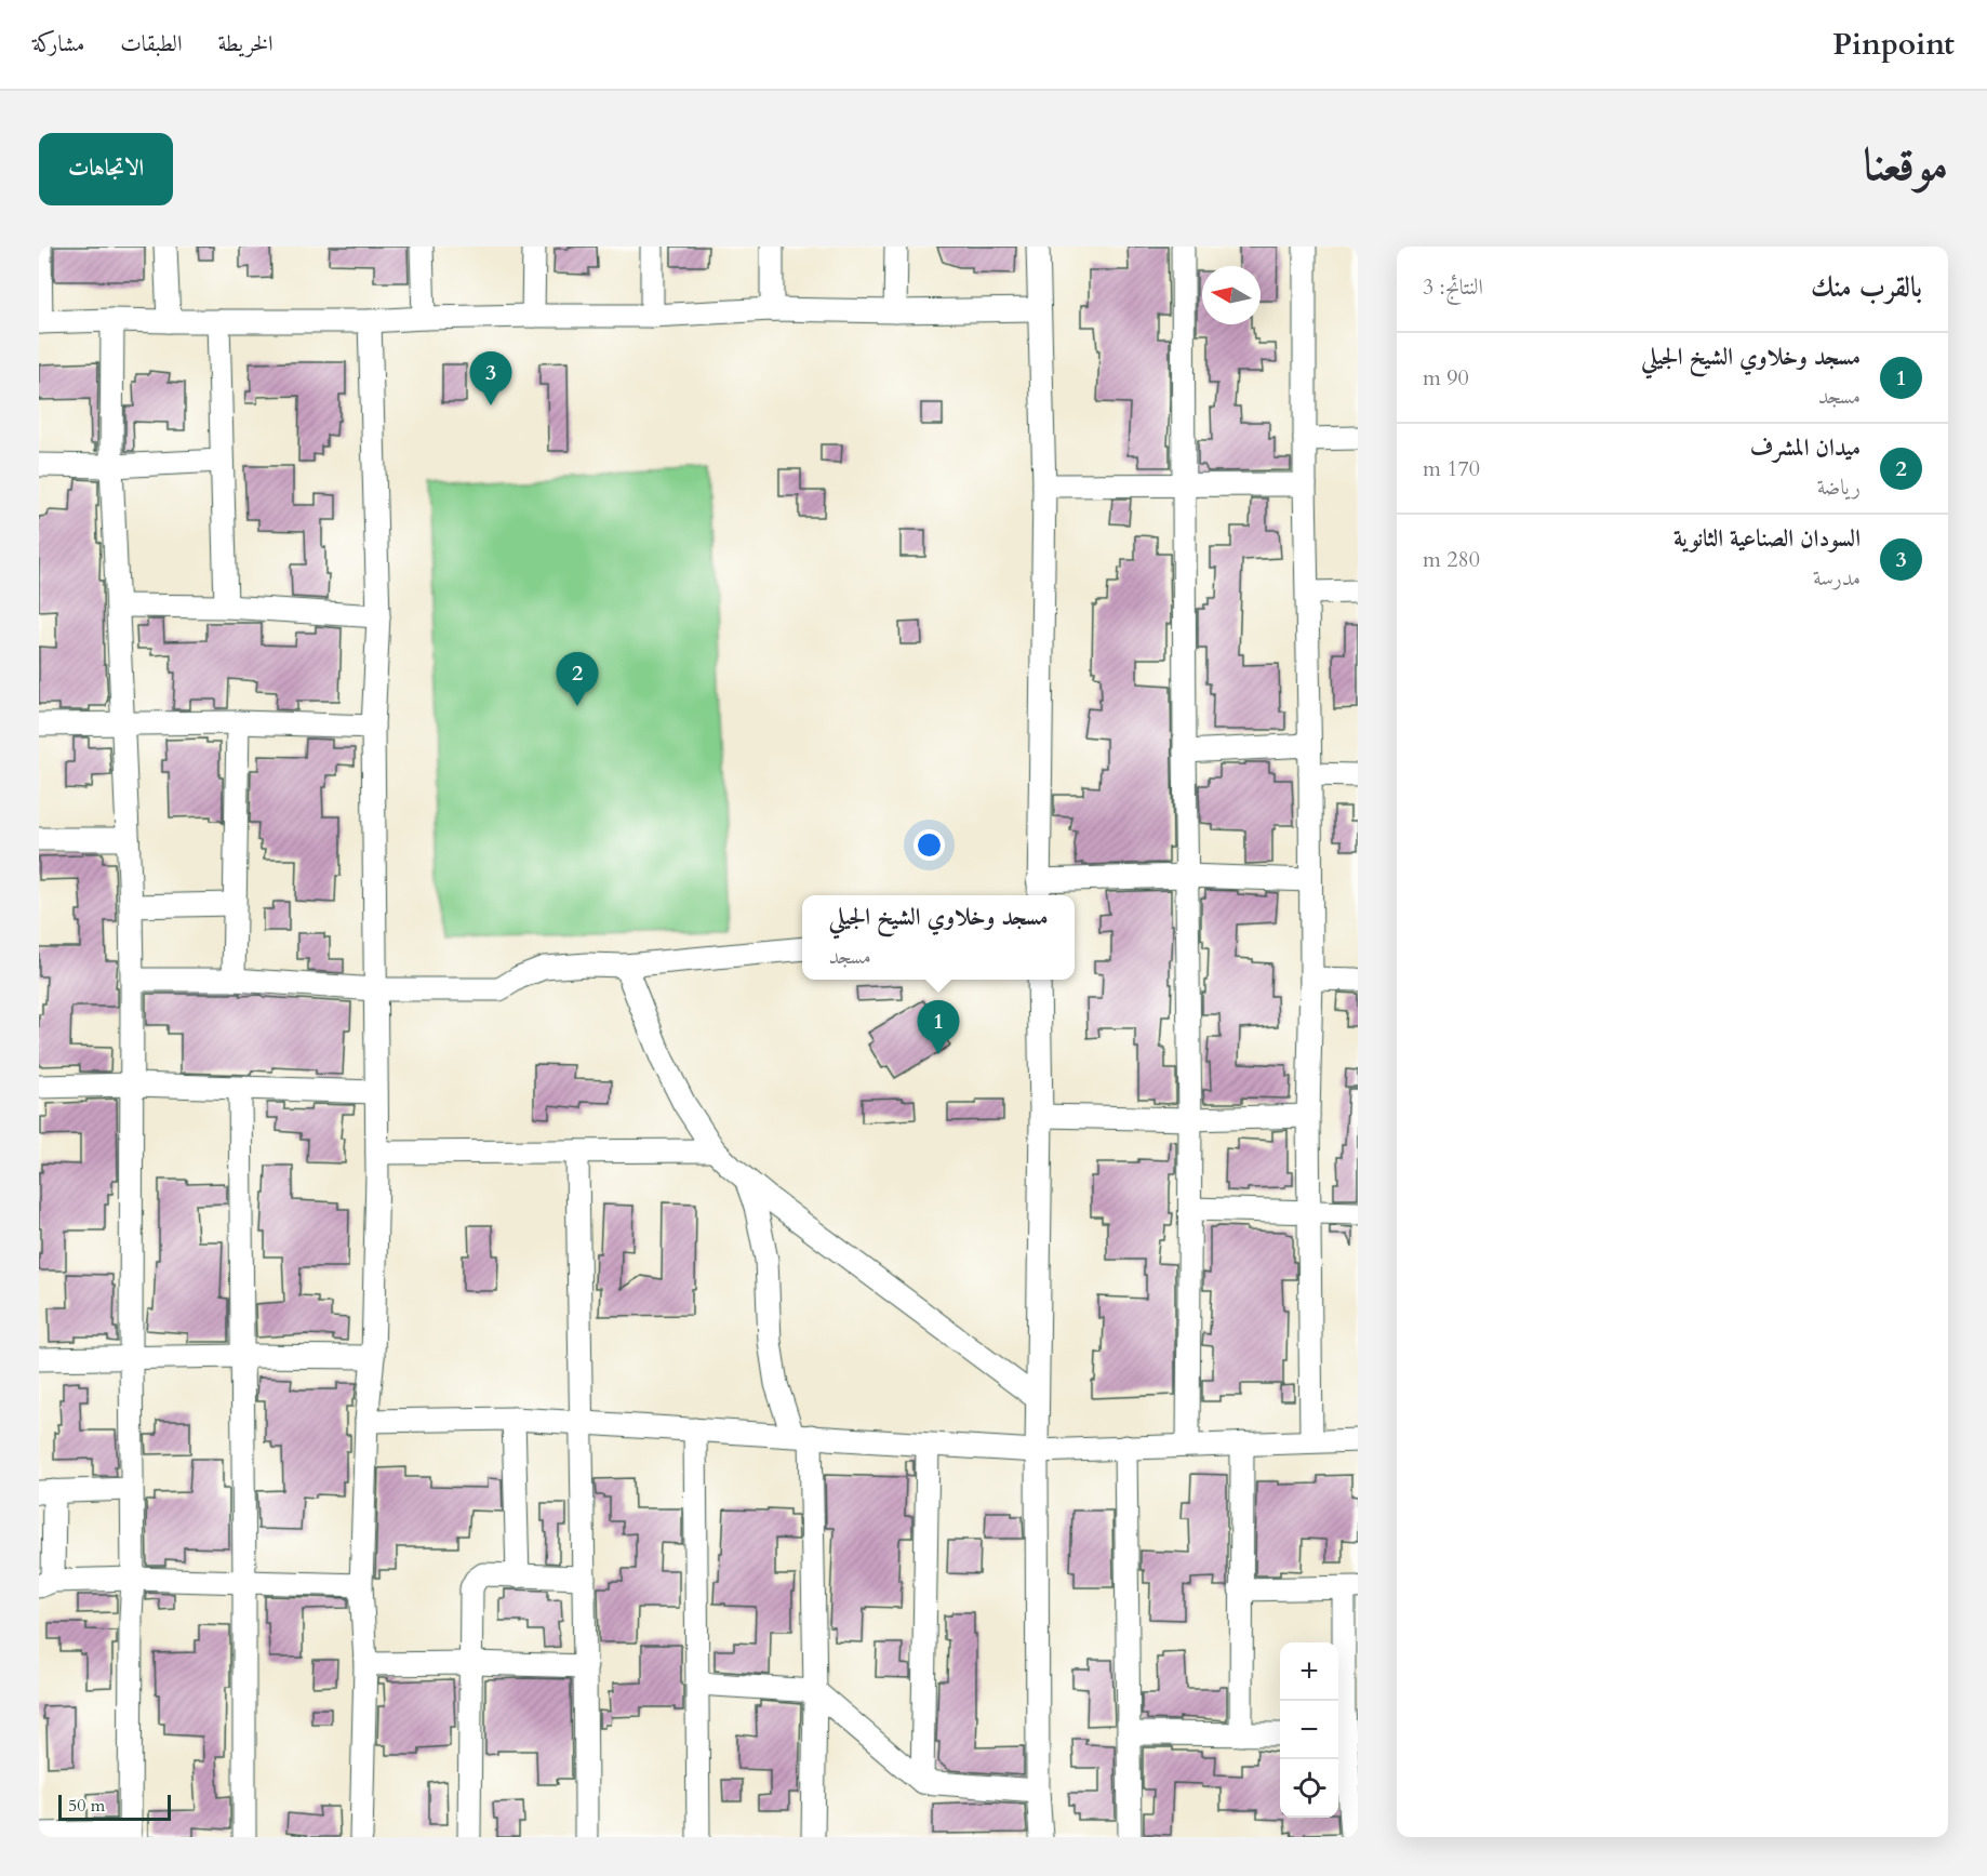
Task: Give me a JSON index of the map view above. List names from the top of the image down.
{
  "scale_bar": "50 m",
  "north": "left",
  "page": {
    "header": "Pinpoint",
    "nav": ["الخريطة", "الطبقات", "مشاركة"],
    "title": "موقعنا",
    "buttons": "الاتجاهات",
    "heading": ["بالقرب منك", "النتائج: 3"],
    "list": [
      {
        "mark": "1",
        "name": "مسجد وخلاوي الشيخ الجيلي",
        "note": "مسجد",
        "value": "90 m"
      },
      {
        "mark": "2",
        "name": "ميدان المشرف",
        "note": "رياضة",
        "value": "170 m"
      },
      {
        "mark": "3",
        "name": "السودان الصناعية الثانوية",
        "note": "مدرسة",
        "value": "280 m"
      }
    ],
    "pins": ["3", "2", "1"],
    "popup": ["مسجد وخلاوي الشيخ الجيلي", "مسجد"],
    "map_buttons": ["+", "−"],
    "scale": "50 m"
  }
}
